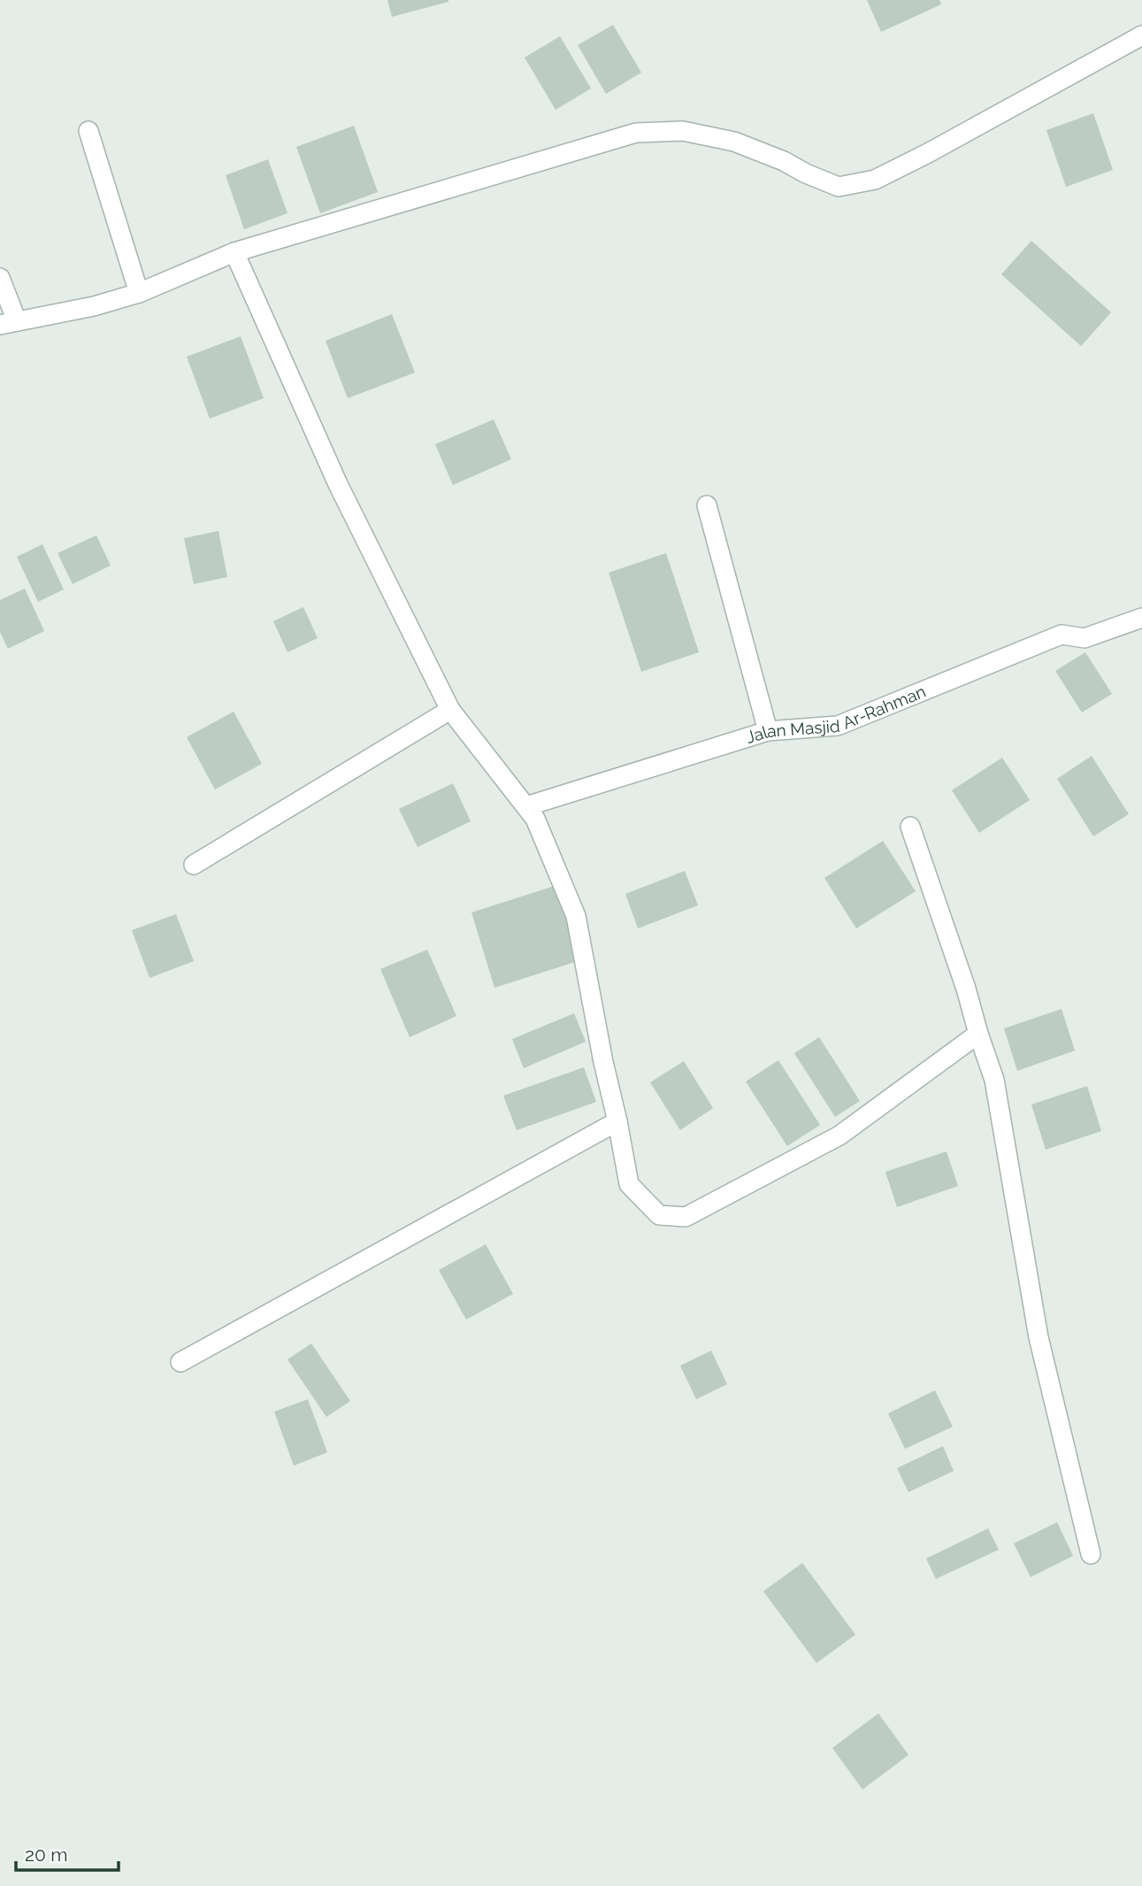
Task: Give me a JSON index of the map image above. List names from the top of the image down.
{
  "streets": {
    "street": ["Jalan Masjid Ar-Rahman"]
  },
  "scale_bar": "20 m"
}
